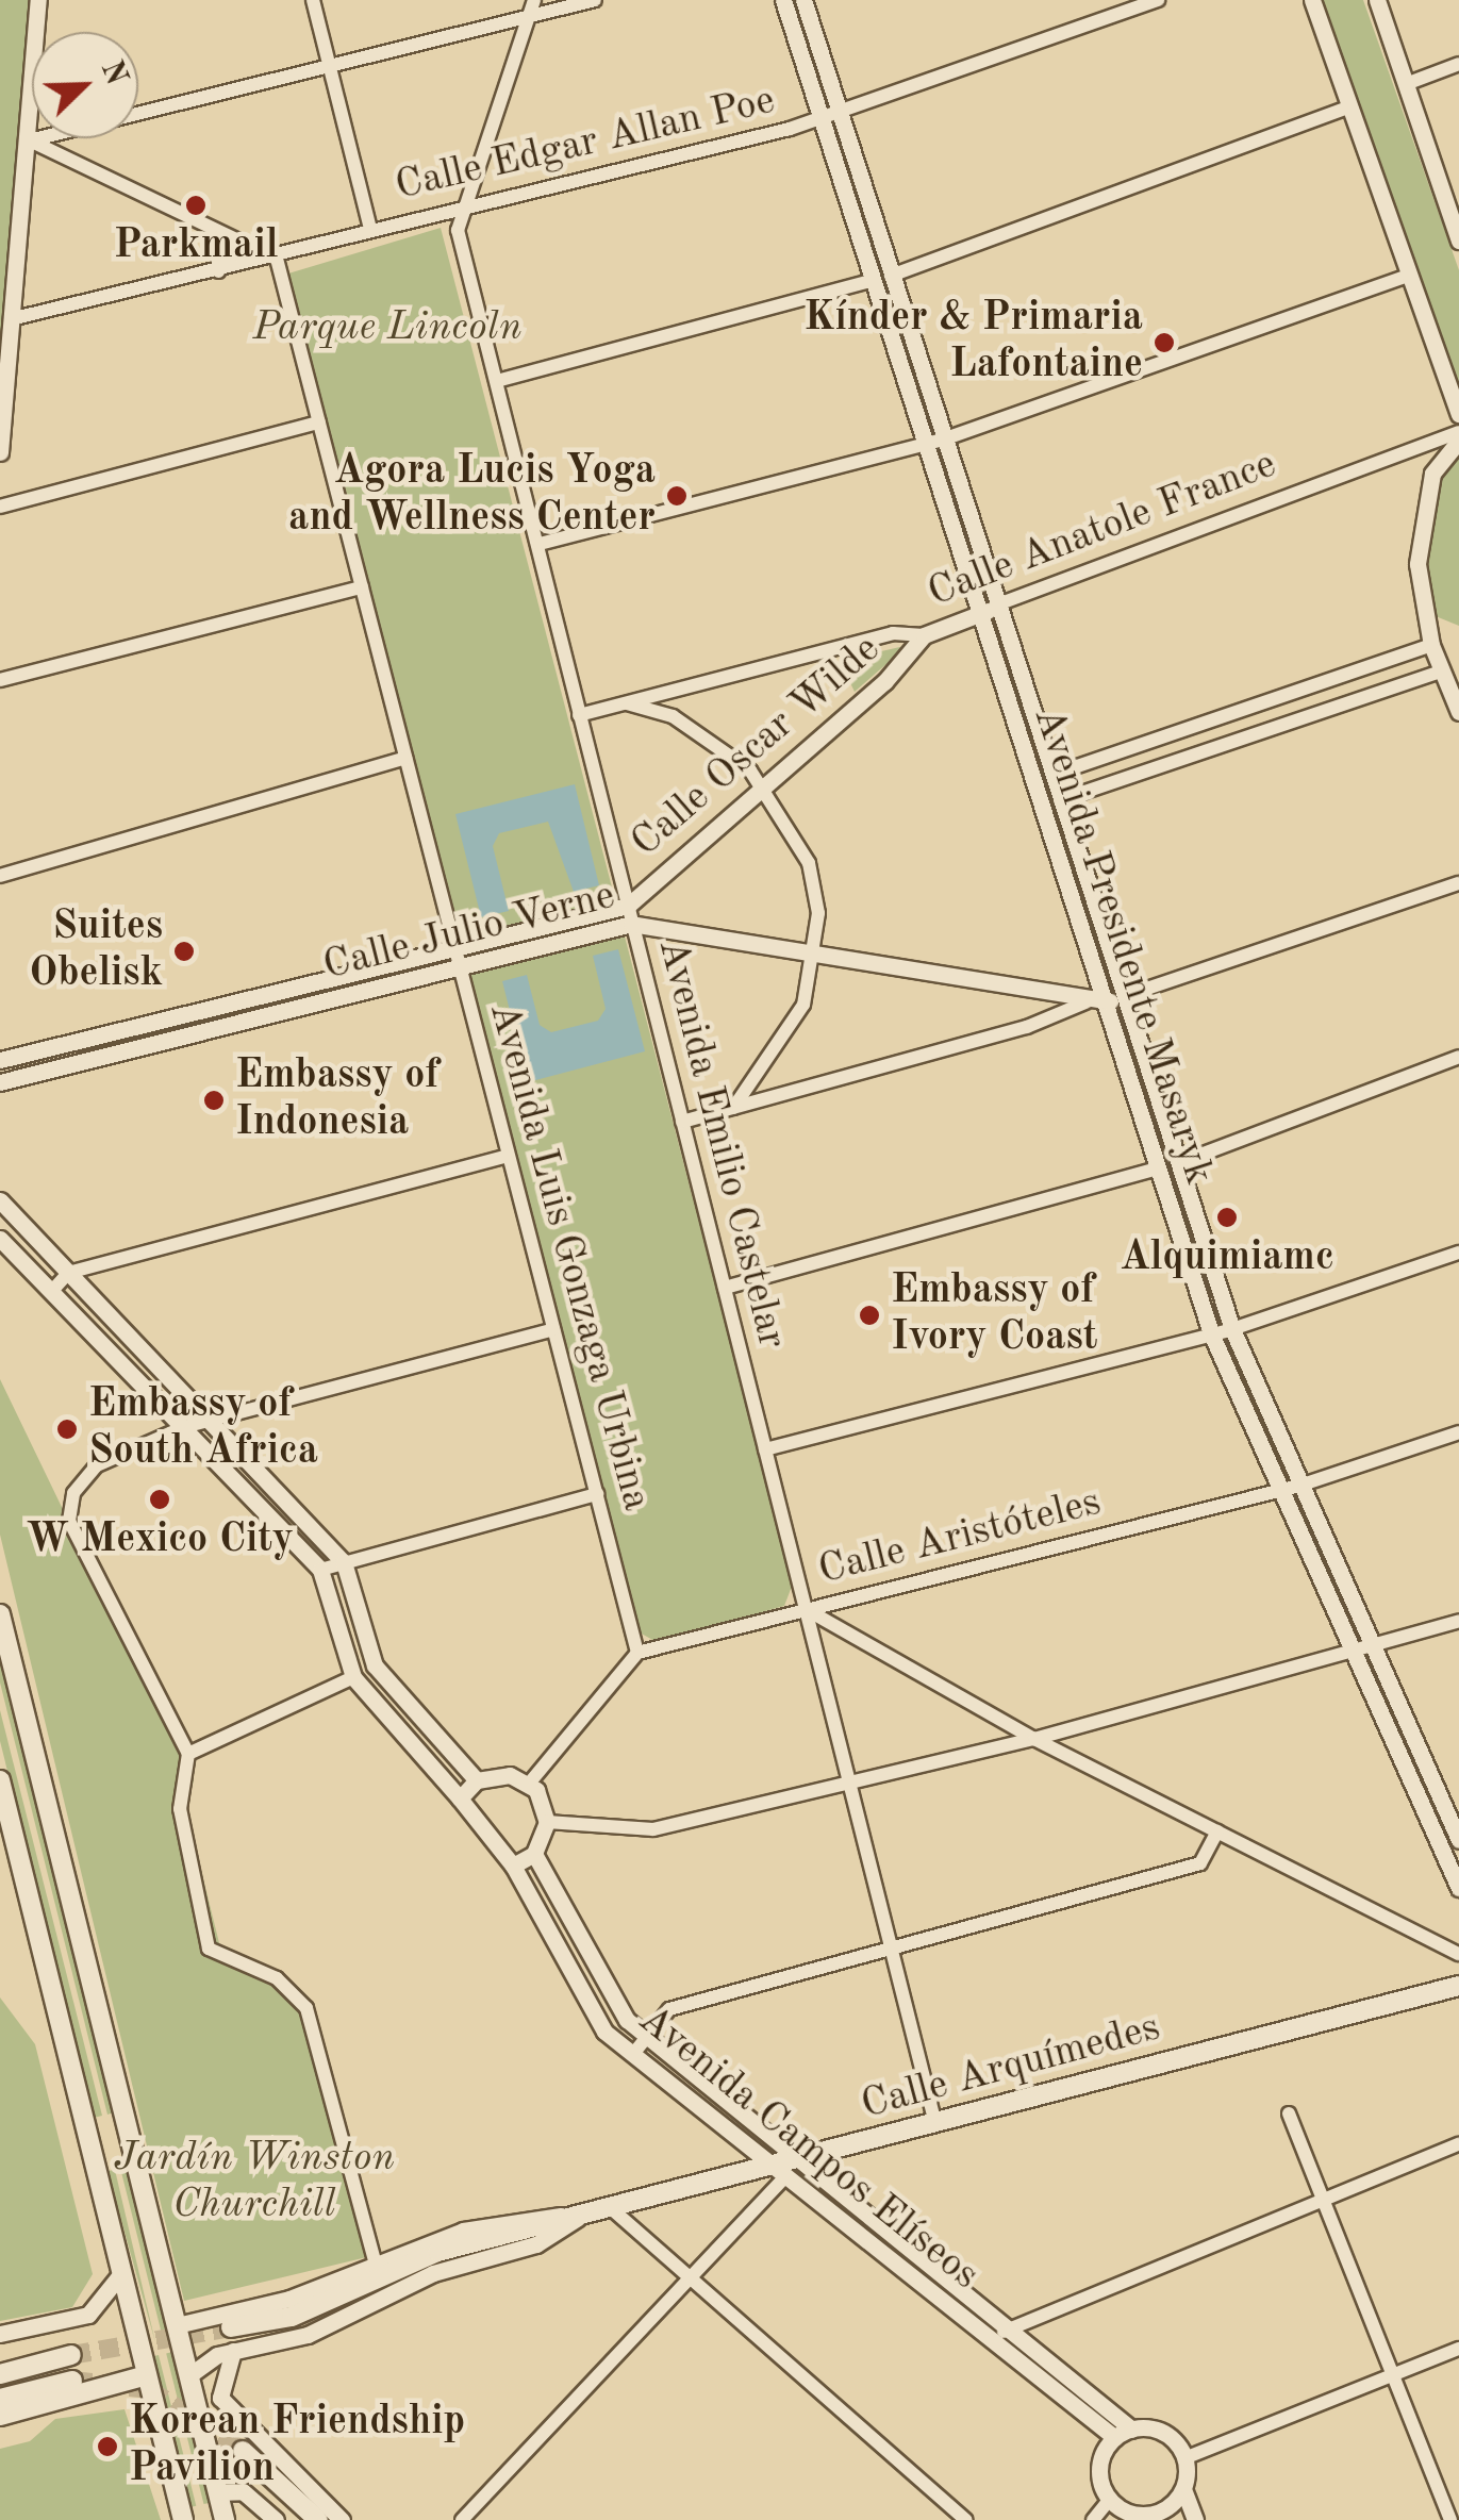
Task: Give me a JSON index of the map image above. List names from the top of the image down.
{
  "streets": {
    "main road": ["Calle Arquímedes"],
    "street": [
      "Calle Edgar Allan Poe",
      "Calle Anatole France",
      "Calle Oscar Wilde",
      "Calle Julio Verne",
      "Avenida Presidente Masaryk",
      "Avenida Emilio Castelar",
      "Avenida Luis Gonzaga Urbina",
      "Calle Aristóteles",
      "Avenida Campos Elíseos"
    ]
  },
  "crossings": [
    ["Calle Edgar Allan Poe", "Avenida Presidente Masaryk"],
    ["Calle Edgar Allan Poe", "Avenida Emilio Castelar"],
    ["Calle Edgar Allan Poe", "Avenida Luis Gonzaga Urbina"],
    ["Calle Anatole France", "Calle Oscar Wilde"],
    ["Calle Anatole France", "Avenida Presidente Masaryk"],
    ["Calle Anatole France", "Avenida Emilio Castelar"],
    ["Calle Oscar Wilde", "Calle Julio Verne"],
    ["Calle Oscar Wilde", "Avenida Emilio Castelar"],
    ["Calle Julio Verne", "Avenida Presidente Masaryk"],
    ["Calle Julio Verne", "Avenida Emilio Castelar"],
    ["Calle Julio Verne", "Avenida Luis Gonzaga Urbina"],
    ["Avenida Presidente Masaryk", "Calle Aristóteles"],
    ["Avenida Emilio Castelar", "Calle Aristóteles"],
    ["Avenida Emilio Castelar", "Calle Arquímedes"],
    ["Avenida Luis Gonzaga Urbina", "Calle Aristóteles"],
    ["Calle Arquímedes", "Avenida Campos Elíseos"]
  ],
  "parks": ["Parque Lincoln", "Jardín Winston Churchill"],
  "places": [
    "Parkmail",
    "Kínder & Primaria Lafontaine",
    "Agora Lucis Yoga and Wellness Center",
    "Suites Obelisk",
    "Embassy of Indonesia",
    "Alquimiamc",
    "Embassy of Ivory Coast",
    "Embassy of South Africa",
    "W Mexico City",
    "Korean Friendship Pavilion"
  ],
  "north": "top right"
}
